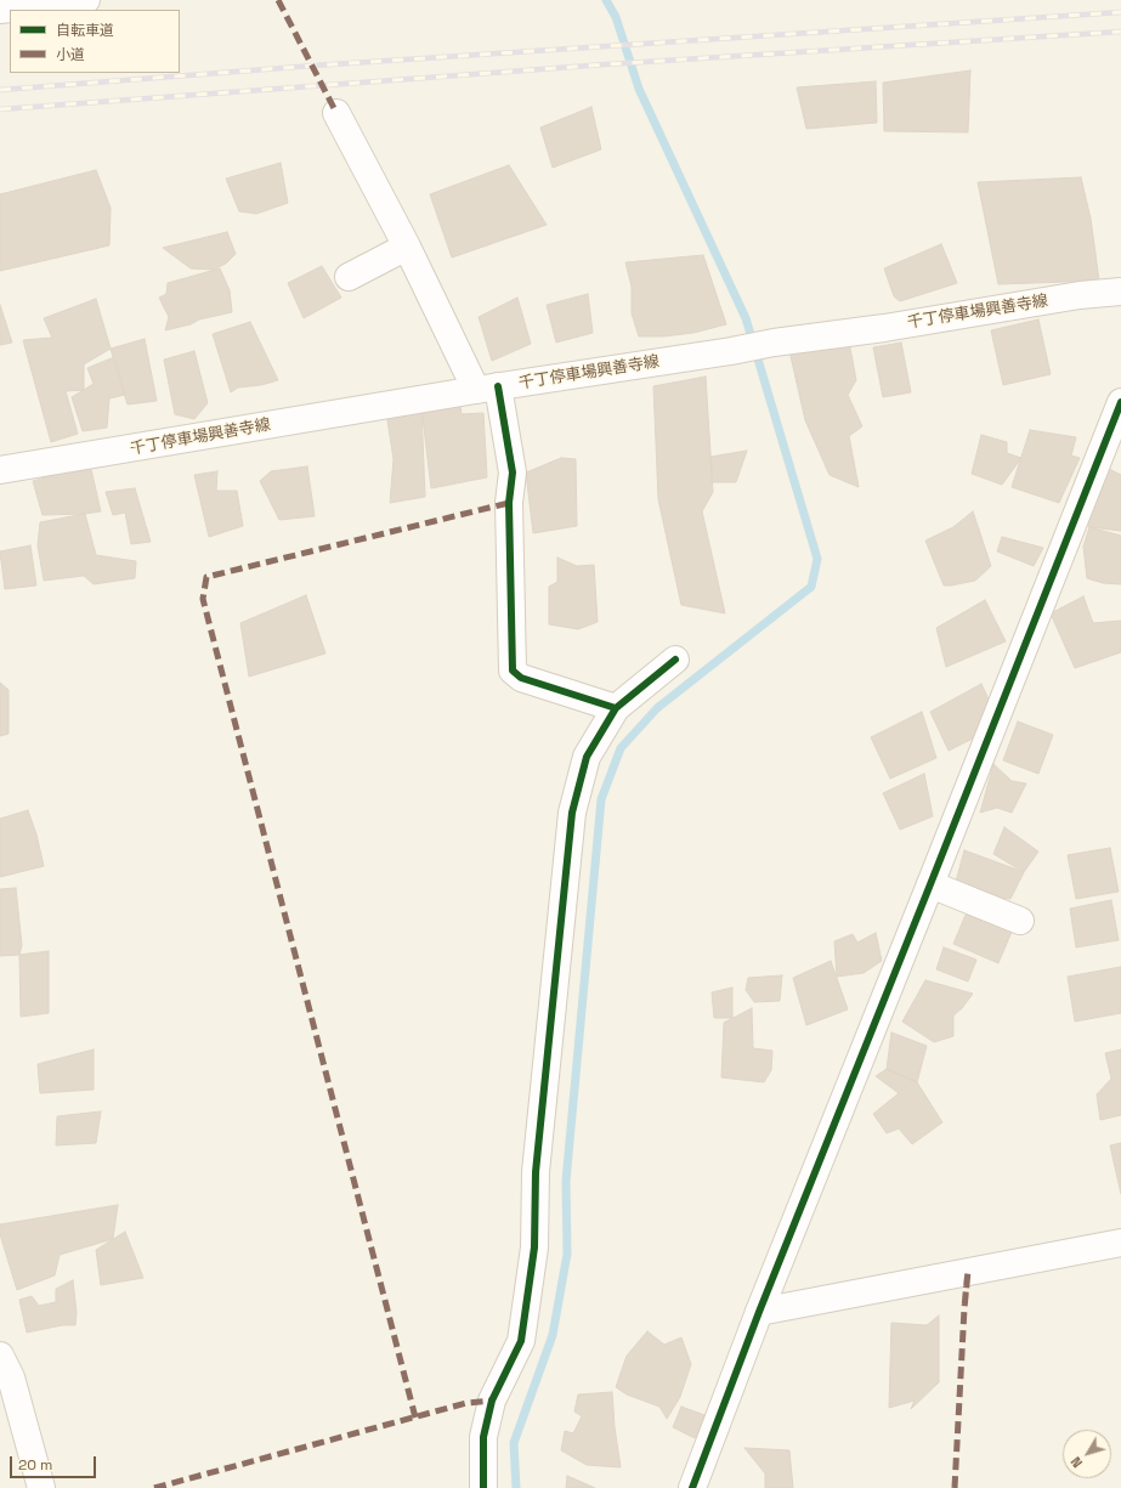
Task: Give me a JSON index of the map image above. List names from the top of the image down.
{
  "streets": {
    "street": ["千丁停車場興善寺線"]
  },
  "legend": ["自転車道", "小道"],
  "scale_bar": "20 m",
  "north": "bottom left"
}
